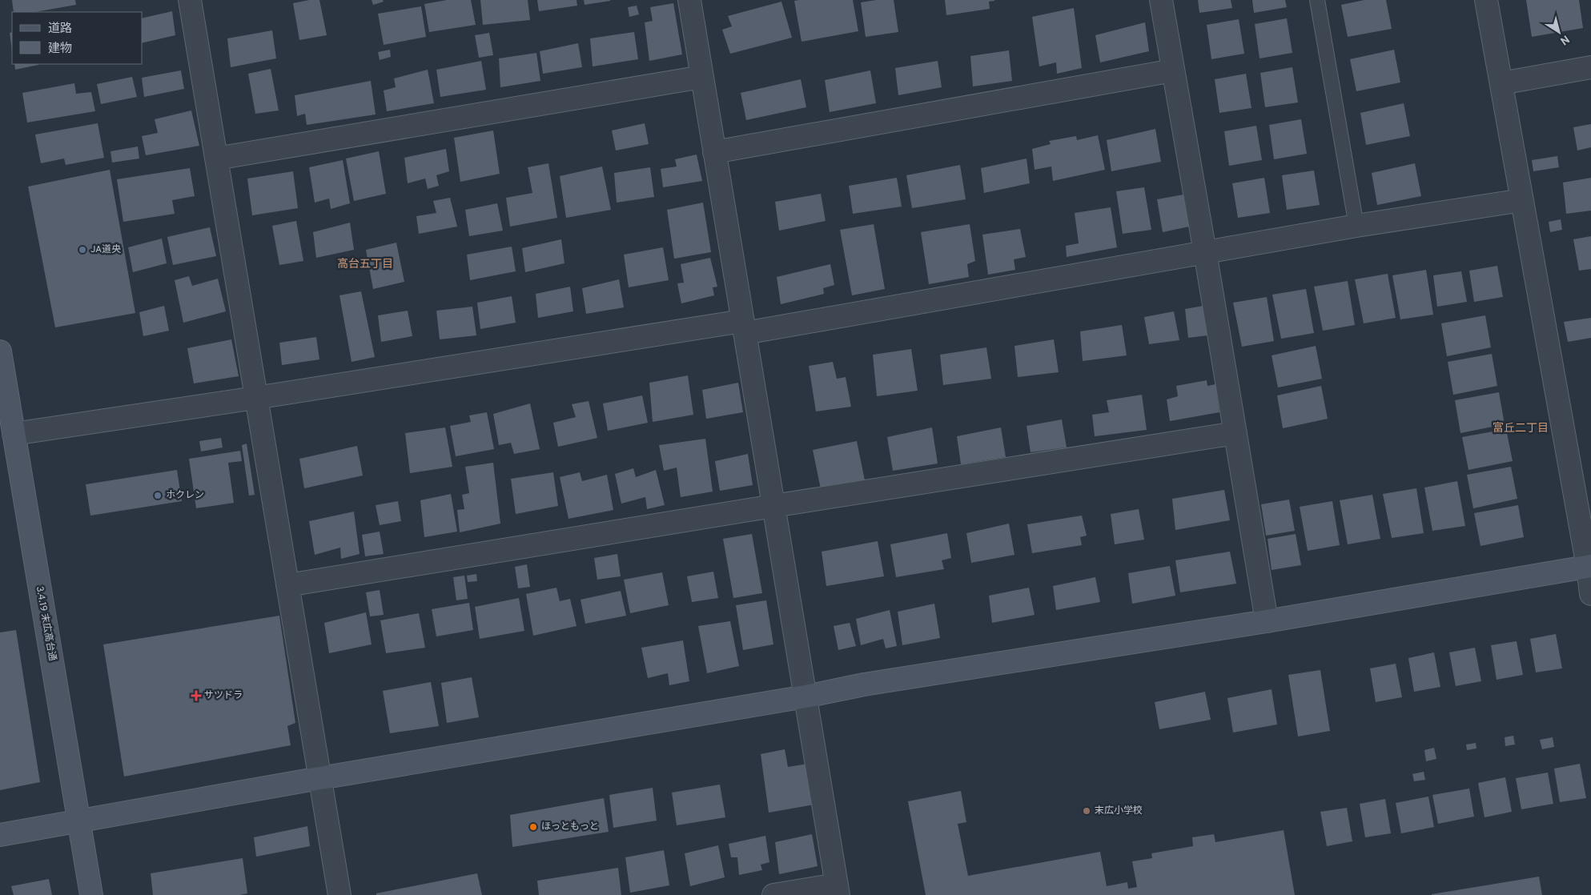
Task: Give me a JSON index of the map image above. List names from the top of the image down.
{
  "streets": {
    "street": ["3.4.19 末広高台通"]
  },
  "districts": ["高台五丁目", "富丘二丁目"],
  "places": {
    "other": [
      "JA道央",
      "ホクレン",
      "末広小学校",
      "ほっともっと"
    ],
    "health": ["サツドラ"]
  },
  "legend": ["道路", "建物"],
  "north": "bottom right"
}
